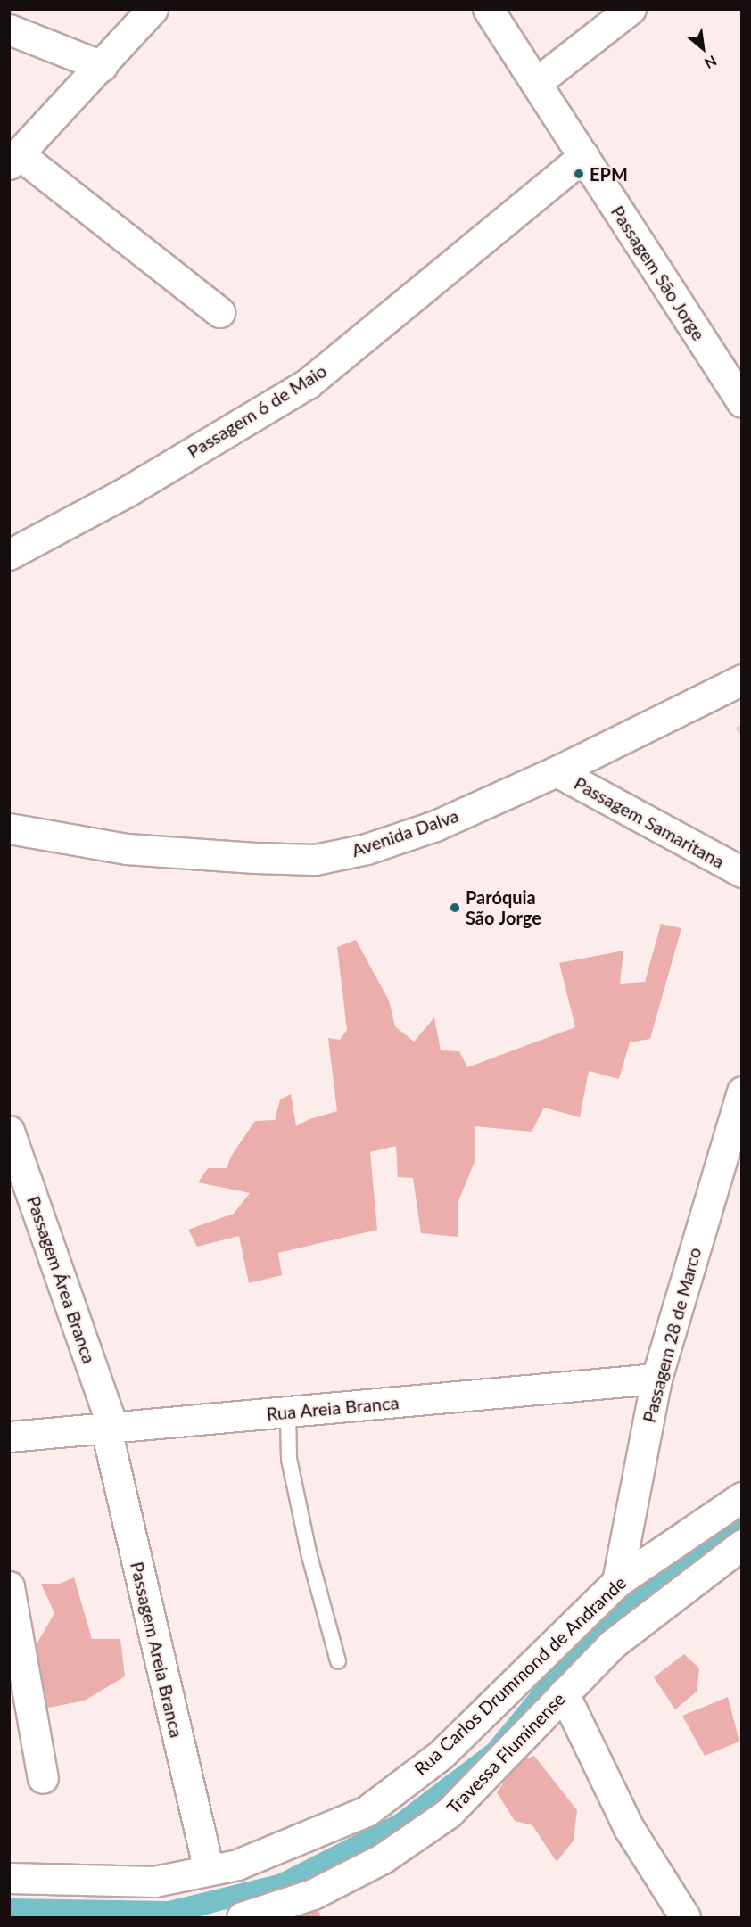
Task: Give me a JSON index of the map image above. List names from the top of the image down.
{
  "streets": {
    "street": [
      "Passagem São Jorge",
      "Passagem 6 de Maio",
      "Passagem Samaritana",
      "Avenida Dalva",
      "Passagem Área Branca",
      "Passagem 28 de Marco",
      "Rua Areia Branca",
      "Passagem Areia Branca",
      "Rua Carlos Drummond de Andrande",
      "Travessa Fluminense"
    ]
  },
  "crossings": [
    ["Passagem São Jorge", "Passagem 6 de Maio"],
    ["Passagem Samaritana", "Avenida Dalva"],
    ["Passagem Área Branca", "Rua Areia Branca"],
    ["Passagem Área Branca", "Passagem Areia Branca"],
    ["Passagem 28 de Marco", "Rua Areia Branca"],
    ["Passagem 28 de Marco", "Rua Carlos Drummond de Andrande"],
    ["Rua Areia Branca", "Passagem Areia Branca"],
    ["Passagem Areia Branca", "Rua Carlos Drummond de Andrande"]
  ],
  "places": ["EPM", "Paróquia São Jorge"],
  "north": "bottom right"
}
